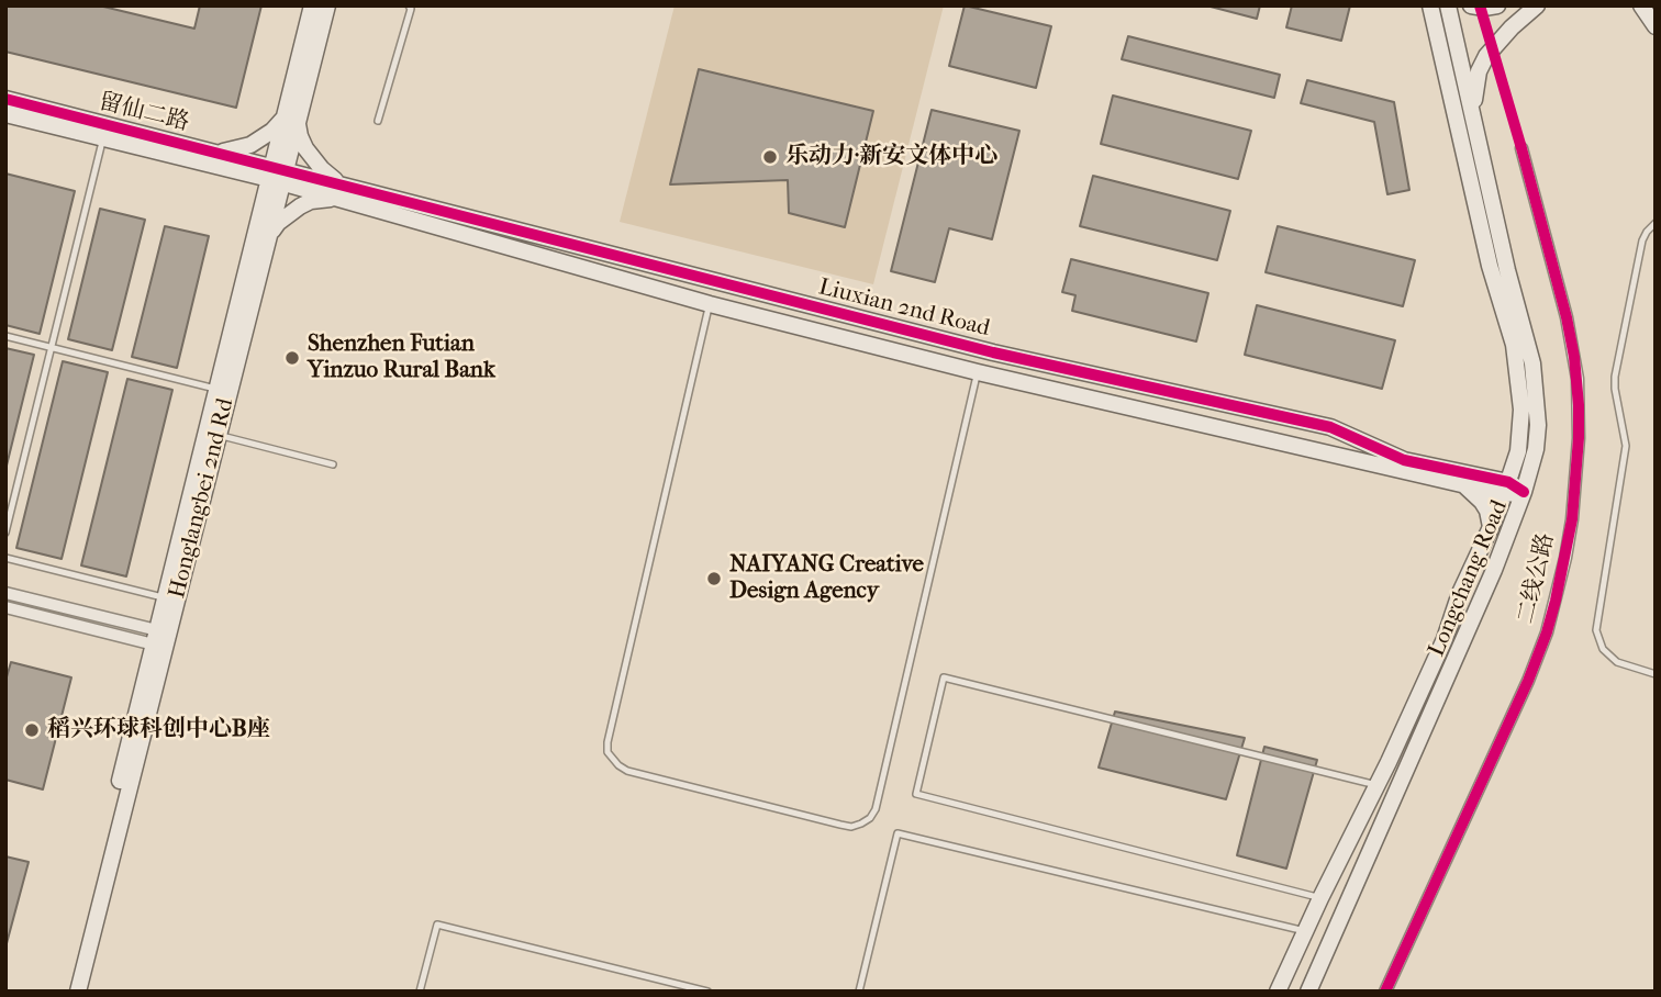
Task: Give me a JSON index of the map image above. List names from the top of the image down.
{
  "streets": {
    "street": [
      "留仙二路",
      "Liuxian 2nd Road",
      "Honglangbei 2nd Rd",
      "Longchang Road",
      "二线公路"
    ]
  },
  "crossings": [
    ["留仙二路", "Liuxian 2nd Road"],
    ["留仙二路", "Honglangbei 2nd Rd"],
    ["Liuxian 2nd Road", "Honglangbei 2nd Rd"],
    ["Liuxian 2nd Road", "Longchang Road"]
  ],
  "places": [
    "乐动力·新安文体中心",
    "Shenzhen Futian Yinzuo Rural Bank",
    "NAIYANG Creative Design Agency",
    "稻兴环球科创中心B座"
  ]
}
